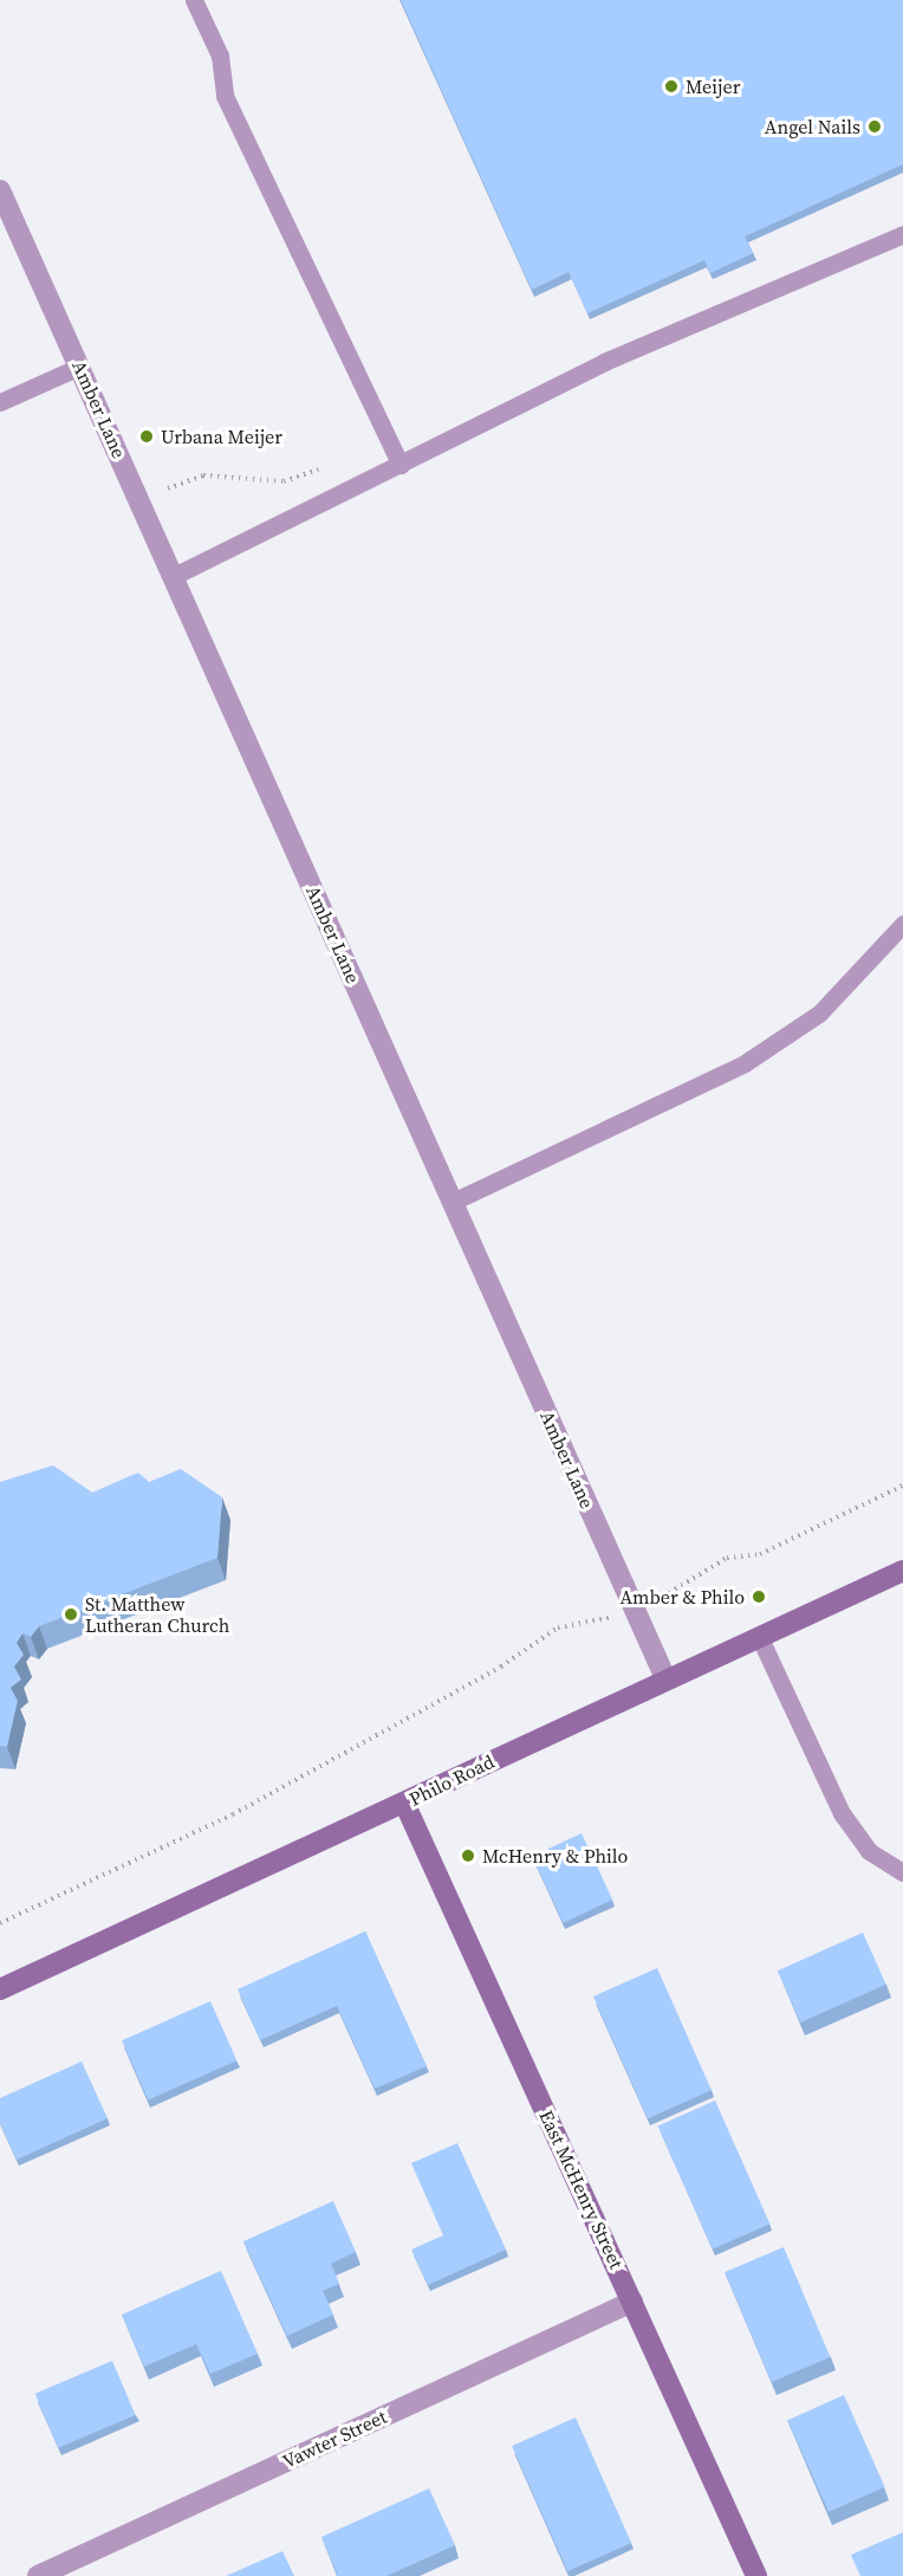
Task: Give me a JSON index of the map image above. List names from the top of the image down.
{
  "streets": {
    "main road": ["Philo Road", "East McHenry Street"],
    "street": ["Amber Lane", "Vawter Street"]
  },
  "crossings": [
    ["Amber Lane", "Philo Road"],
    ["Philo Road", "East McHenry Street"],
    ["East McHenry Street", "Vawter Street"]
  ],
  "places": [
    "Meijer",
    "Angel Nails",
    "Urbana Meijer",
    "Amber & Philo",
    "St. Matthew Lutheran Church",
    "McHenry & Philo"
  ]
}
